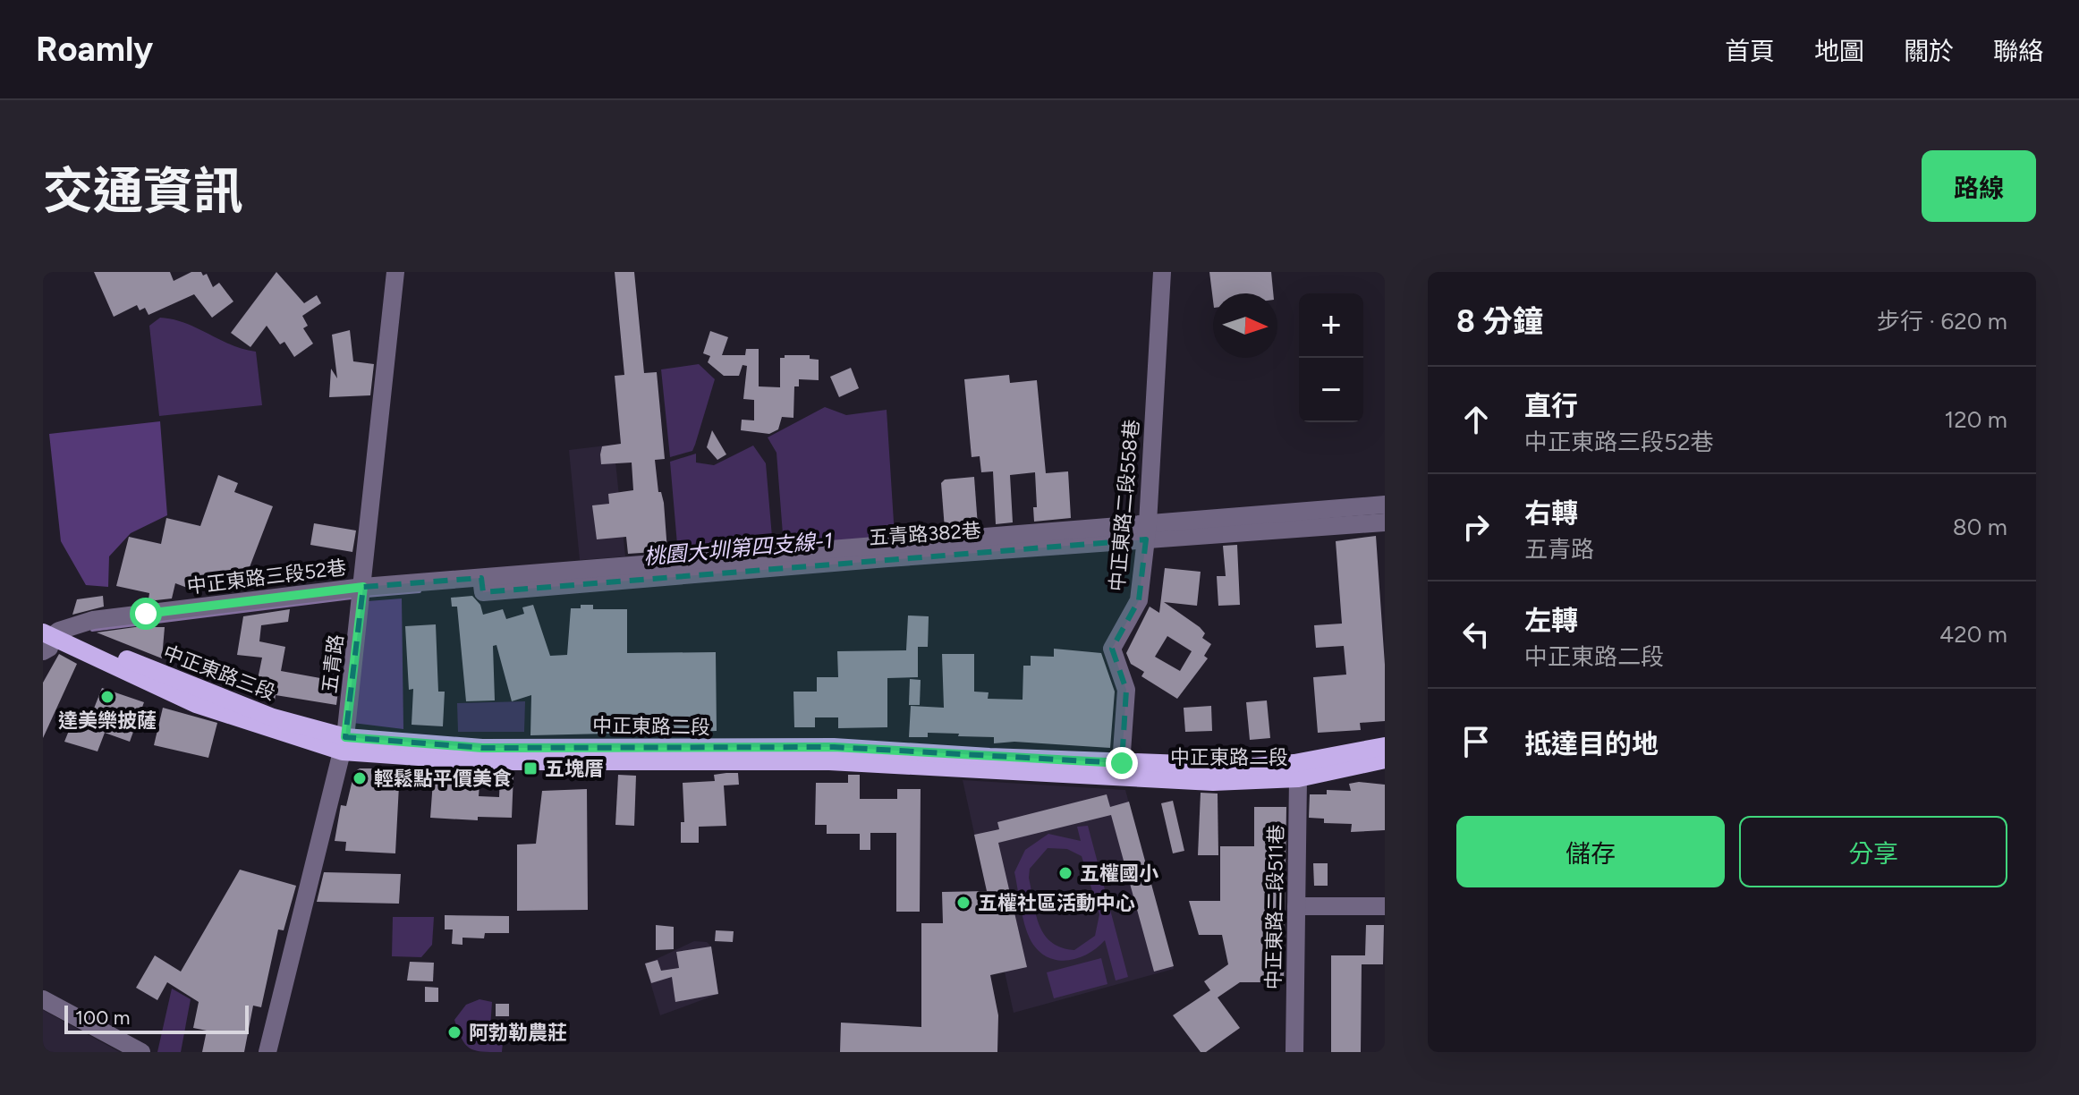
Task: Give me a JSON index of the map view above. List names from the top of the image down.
{
  "streets": {
    "main road": ["中正東路三段", "中正東路二段"],
    "street": [
      "中正東路二段558巷",
      "五青路382巷",
      "中正東路三段52巷",
      "五青路",
      "中正東路二段511巷"
    ]
  },
  "crossings": [
    ["中正東路二段558巷", "五青路382巷"],
    ["中正東路二段558巷", "中正東路二段"],
    ["五青路382巷", "中正東路三段52巷"],
    ["五青路382巷", "五青路"],
    ["中正東路三段52巷", "五青路"],
    ["中正東路三段52巷", "中正東路三段"],
    ["五青路", "中正東路三段"],
    ["五青路", "中正東路二段"],
    ["中正東路三段", "中正東路二段"],
    ["中正東路二段", "中正東路二段511巷"]
  ],
  "water": ["桃園大圳第四支線-1"],
  "places": {
    "other": [
      "達美樂披薩",
      "輕鬆點平價美食",
      "五權國小",
      "五權社區活動中心",
      "阿勃勒農莊"
    ],
    "transit": ["五塊厝"]
  },
  "scale_bar": "100 m",
  "north": "right",
  "page": {
    "header": "Roamly",
    "nav": [
      "首頁",
      "地圖",
      "關於",
      "聯絡"
    ],
    "title": "交通資訊",
    "buttons": [
      "路線",
      ["儲存", "分享"]
    ],
    "heading": ["8 分鐘", "步行 · 620 m"],
    "map_buttons": ["+", "−"],
    "list": [
      ["直行", "中正東路三段52巷", "120 m"],
      ["右轉", "五青路", "80 m"],
      ["左轉", "中正東路二段", "420 m"],
      "抵達目的地"
    ],
    "scale": "100 m"
  }
}
